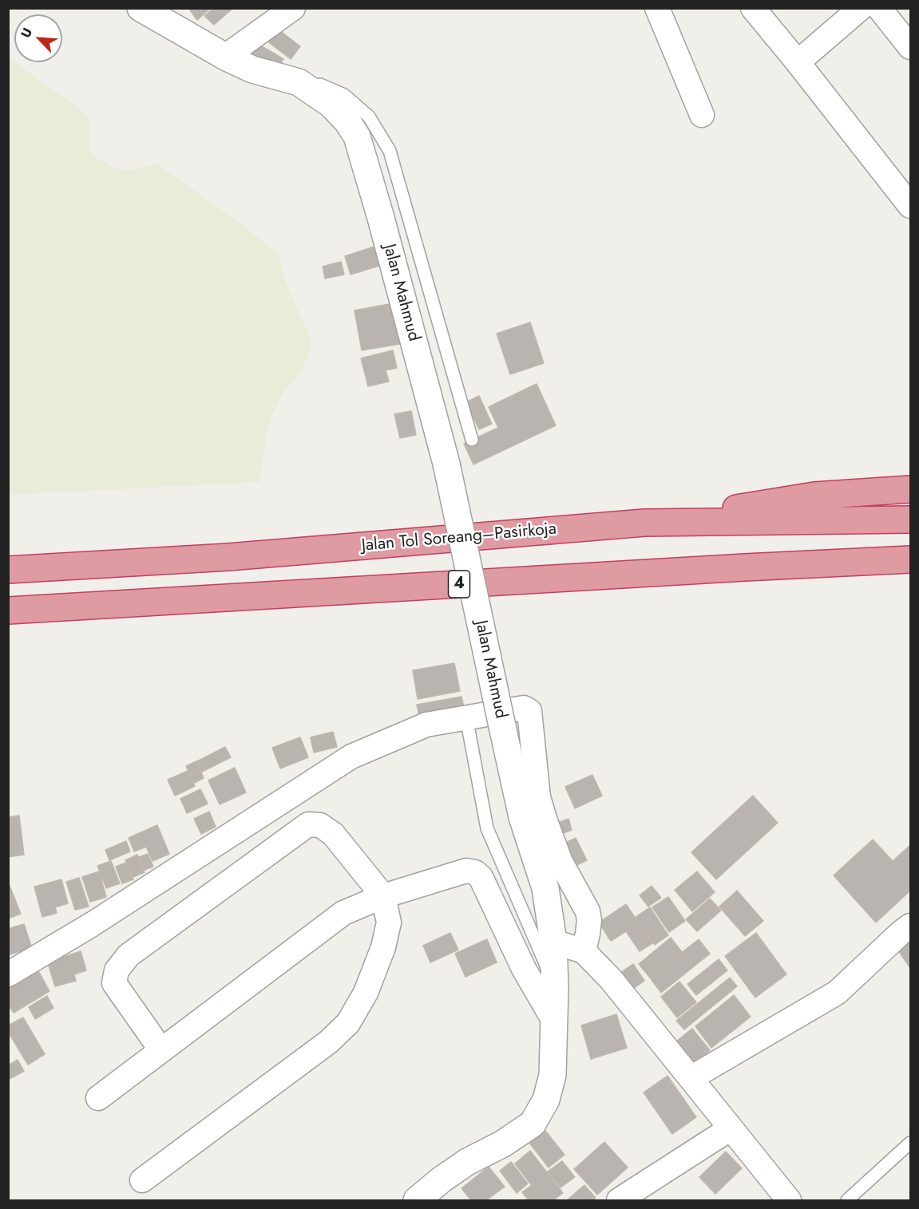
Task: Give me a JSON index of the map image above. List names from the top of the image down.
{
  "streets": {
    "highway": ["Jalan Tol Soreang–Pasirkoja", "4"],
    "street": ["Jalan Mahmud"]
  },
  "north": "top left"
}
